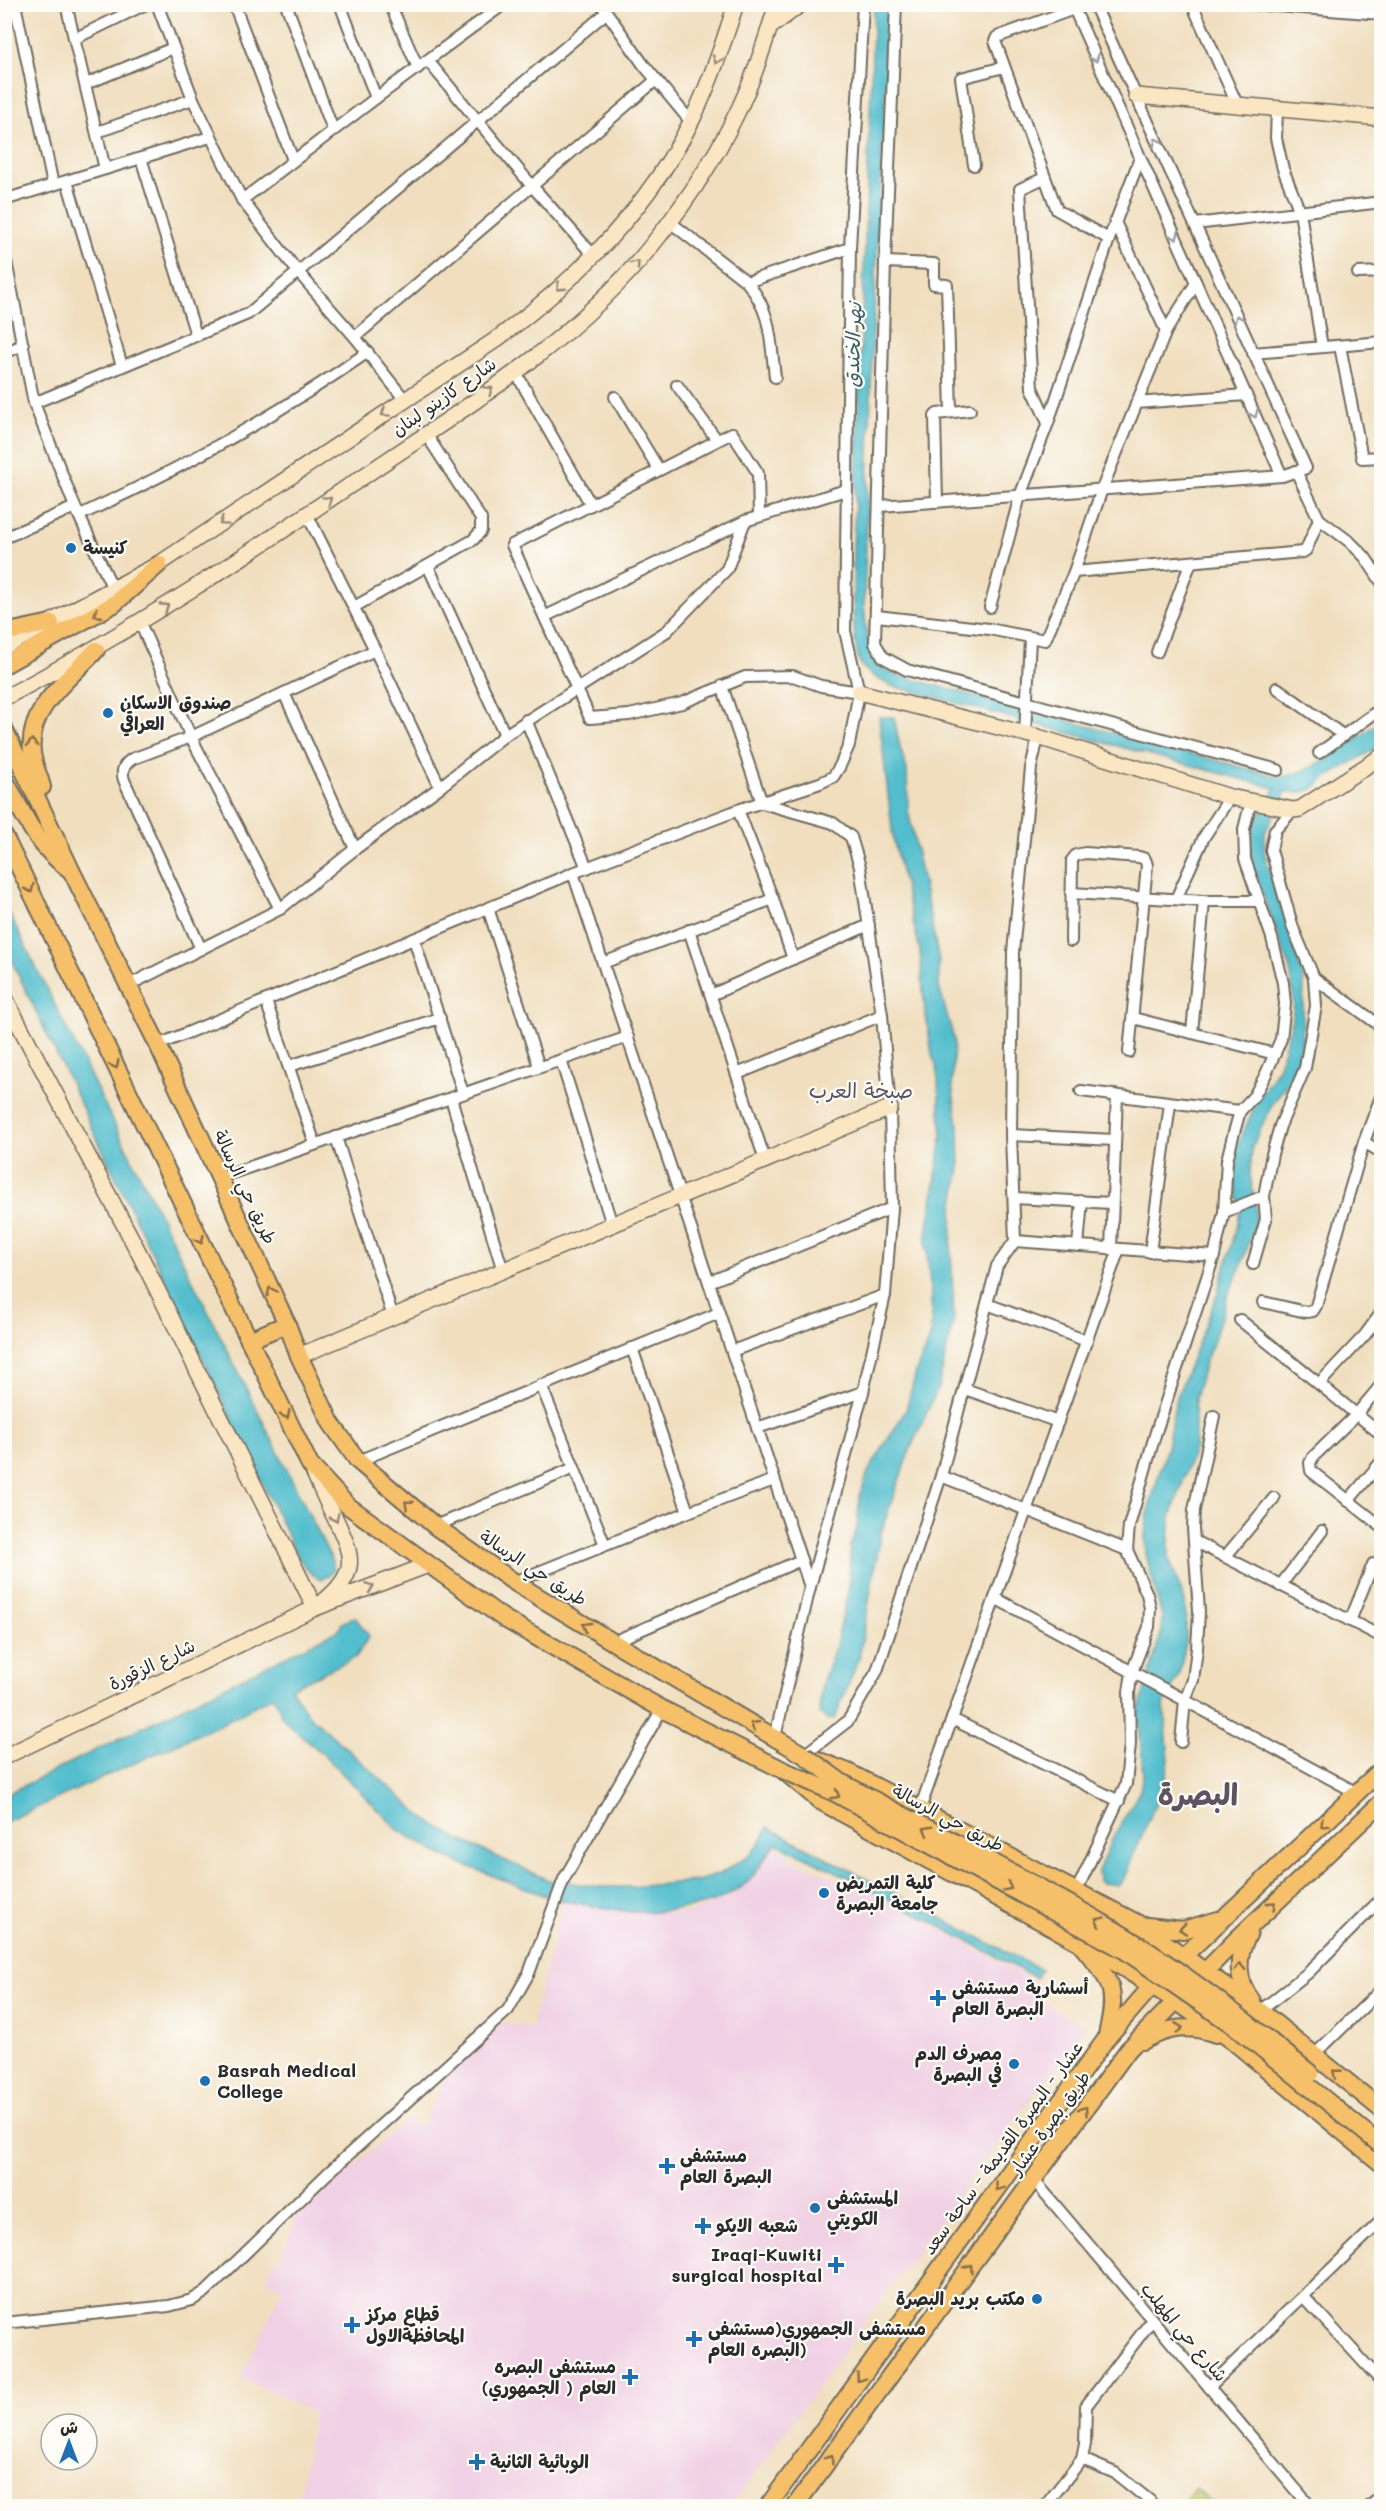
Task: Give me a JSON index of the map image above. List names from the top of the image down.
{
  "streets": {
    "main road": ["طريق حي الرسالة", "طريق بصرة عشار", "عشار - البصرة القديمة - ساحة سعد"],
    "street": ["شارع كازينو لبنان", "شارع الزقورة", "شارع حي المهلب"]
  },
  "crossings": [
    ["طريق حي الرسالة", "شارع الزقورة"],
    ["طريق حي الرسالة", "طريق بصرة عشار"],
    ["طريق حي الرسالة", "عشار - البصرة القديمة - ساحة سعد"],
    ["طريق بصرة عشار", "شارع حي المهلب"]
  ],
  "one_way": ["طريق بصرة عشار", "عشار - البصرة القديمة - ساحة سعد"],
  "districts": ["صبخة العرب", "البصرة"],
  "water": ["نهر الخندق"],
  "places": {
    "other": [
      "كنيسة",
      "صندوق الاسكان العراقي",
      "كلية التمريض جامعة البصرة",
      "مصرف الدم في البصرة",
      "Basrah Medical College",
      "المستشفى الكويتي",
      "مكتب بريد البصرة"
    ],
    "health": [
      "أسشارية مستشفى البصرة العام",
      "مستشفى البصرة العام",
      "شعبه الايكو",
      "Iraqi-Kuwiti surgical hospital",
      "قطاع مركز المحافظةالاول",
      "مستشفى الجمهوري(مستشفى البصره العام)",
      "مستشفى البصره العام ( الجمهوري)",
      "الوبائية الثانية"
    ]
  },
  "north": "top"
}
